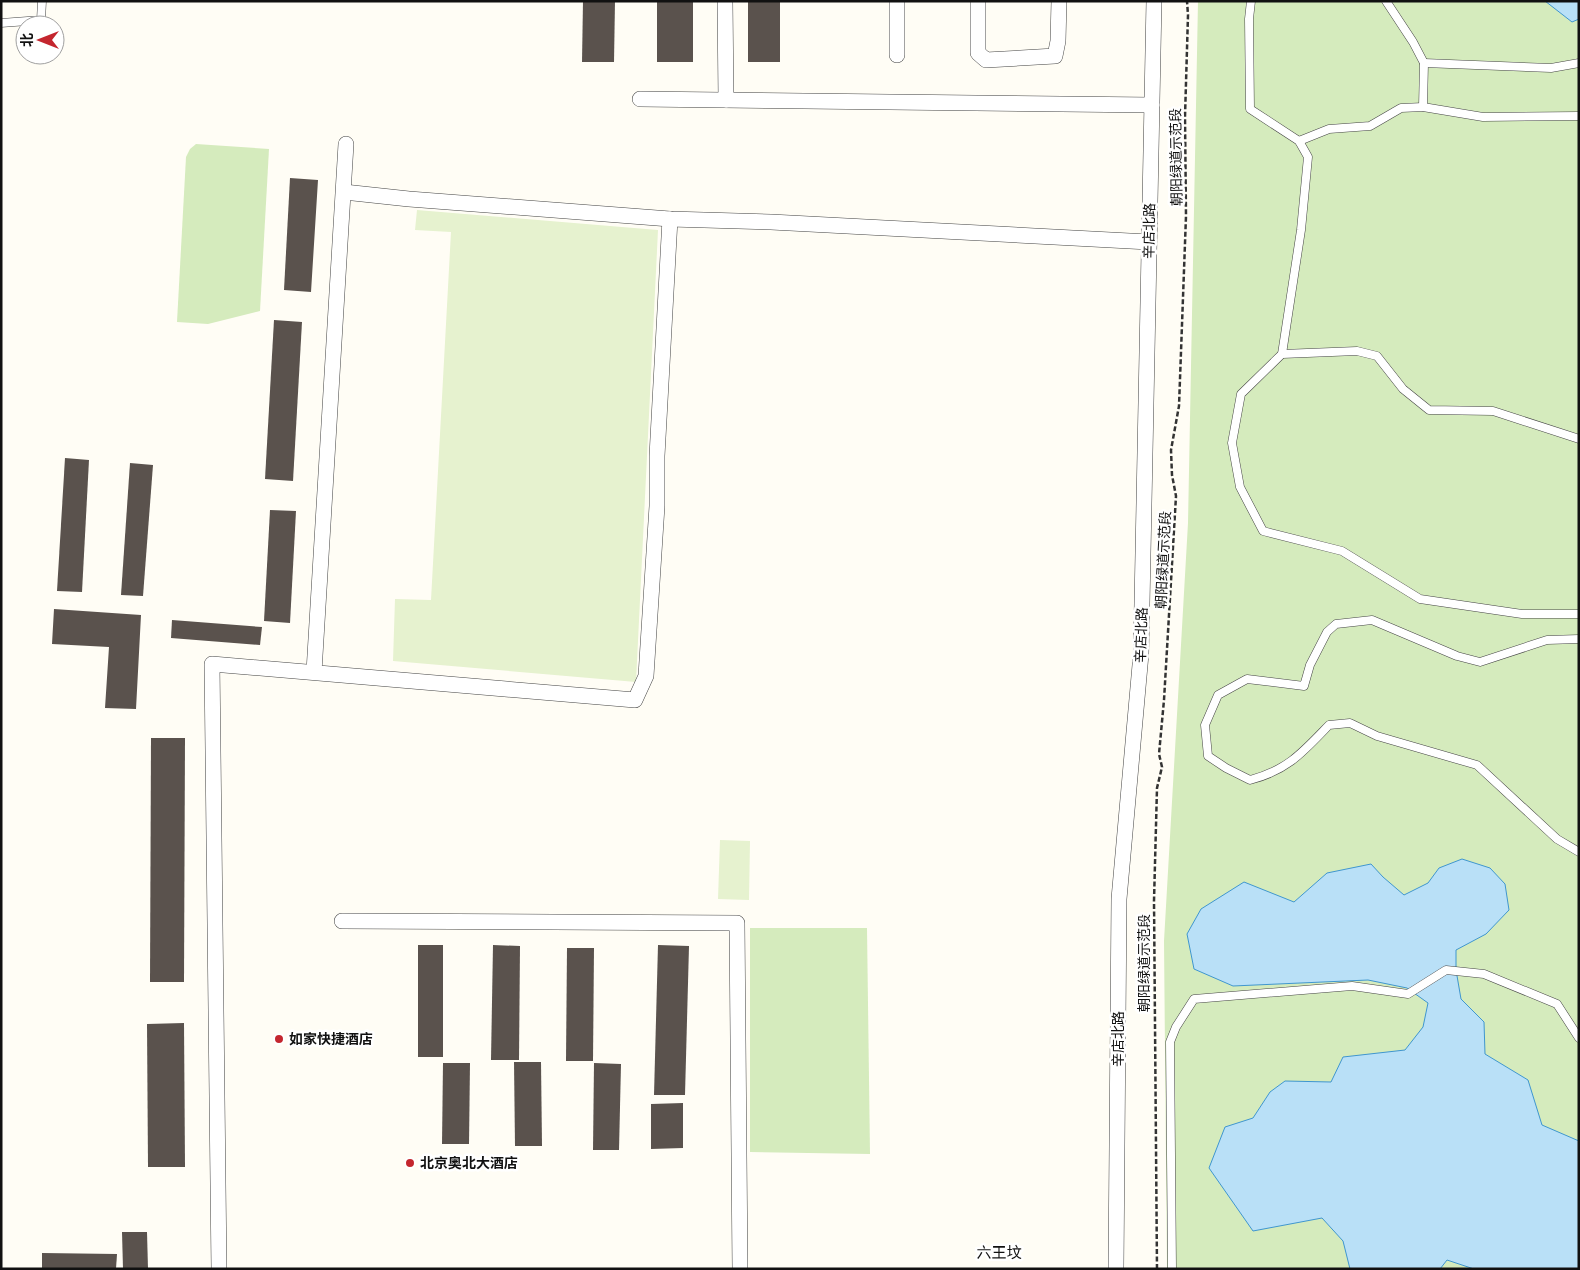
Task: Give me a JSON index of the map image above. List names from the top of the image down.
{
  "streets": {
    "street": ["辛店北路"],
    "path": ["朝阳绿道示范段"]
  },
  "districts": ["六王坟"],
  "places": ["如家快捷酒店", "北京奥北大酒店"],
  "north": "left"
}
